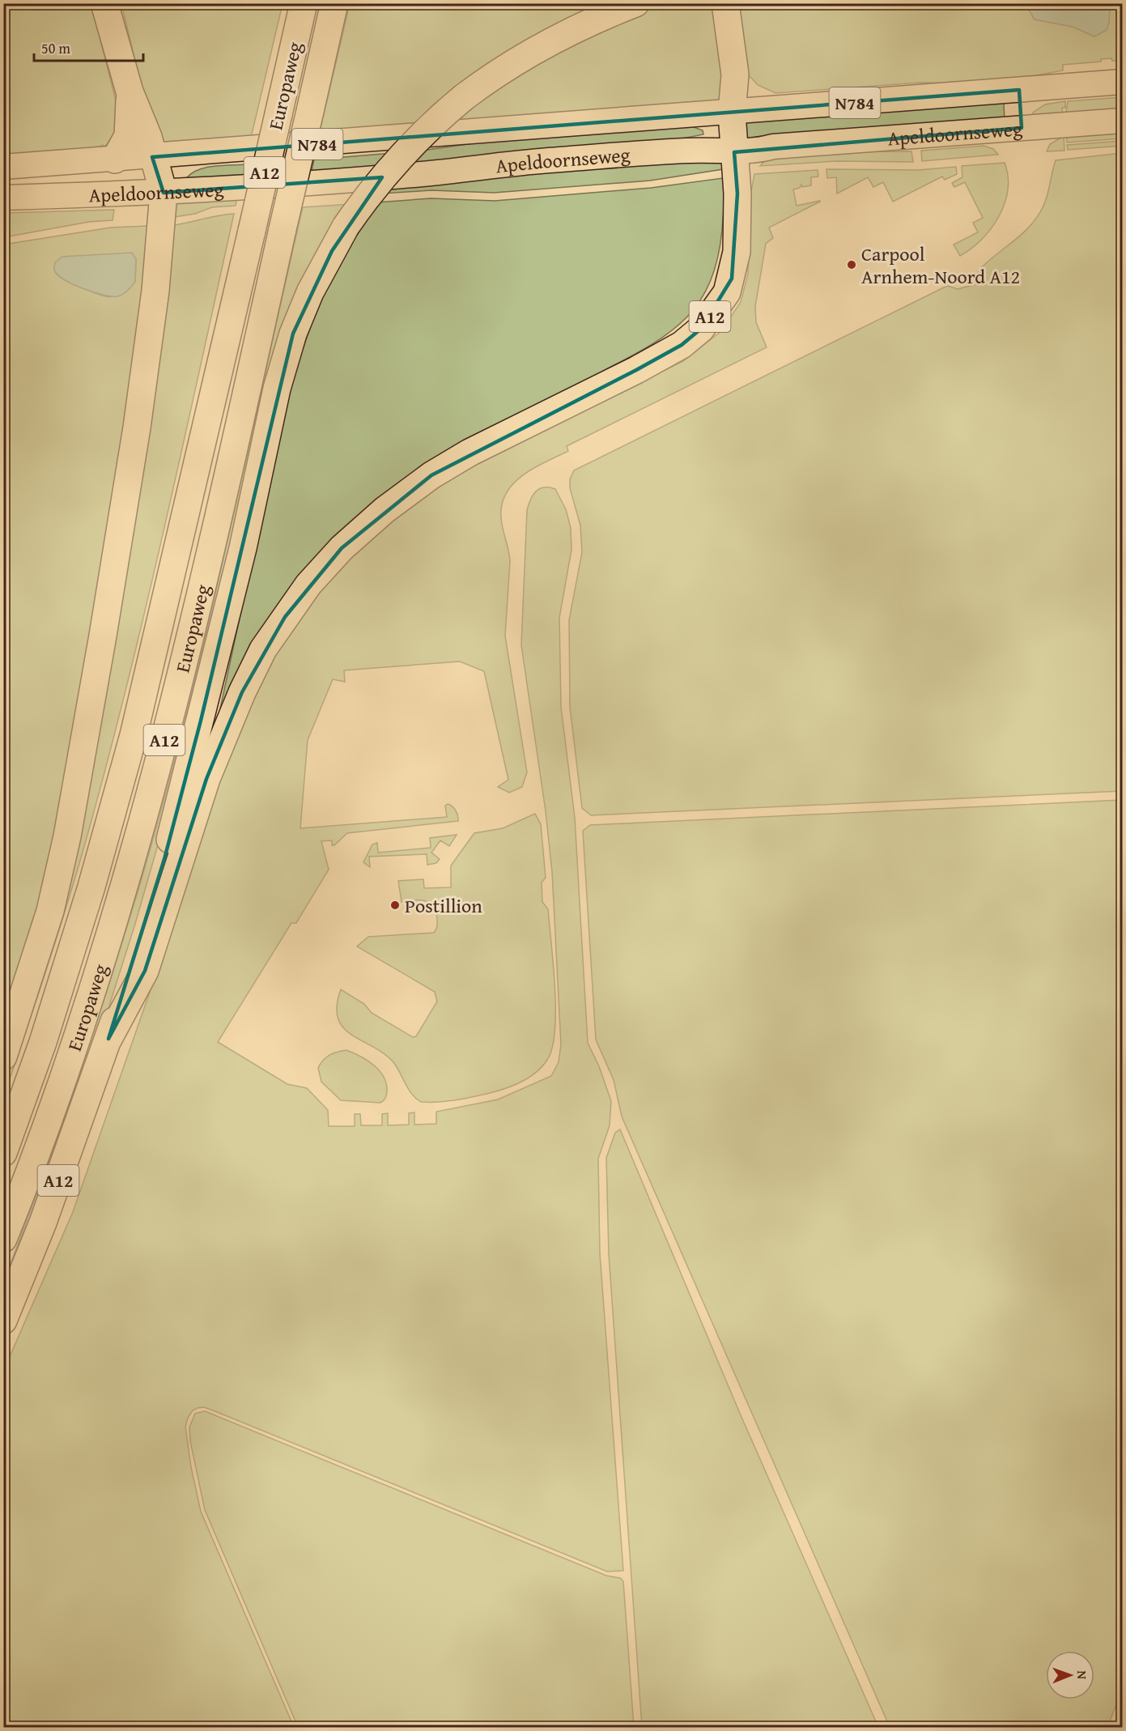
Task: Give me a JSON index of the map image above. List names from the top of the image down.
{
  "streets": {
    "highway": ["Europaweg", "A12"],
    "main road": ["N784", "Apeldoornseweg"]
  },
  "crossings": [
    ["Apeldoornseweg", "A12"]
  ],
  "places": ["Carpool Arnhem-Noord A12", "Postillion"],
  "scale_bar": "50 m",
  "north": "right"
}
